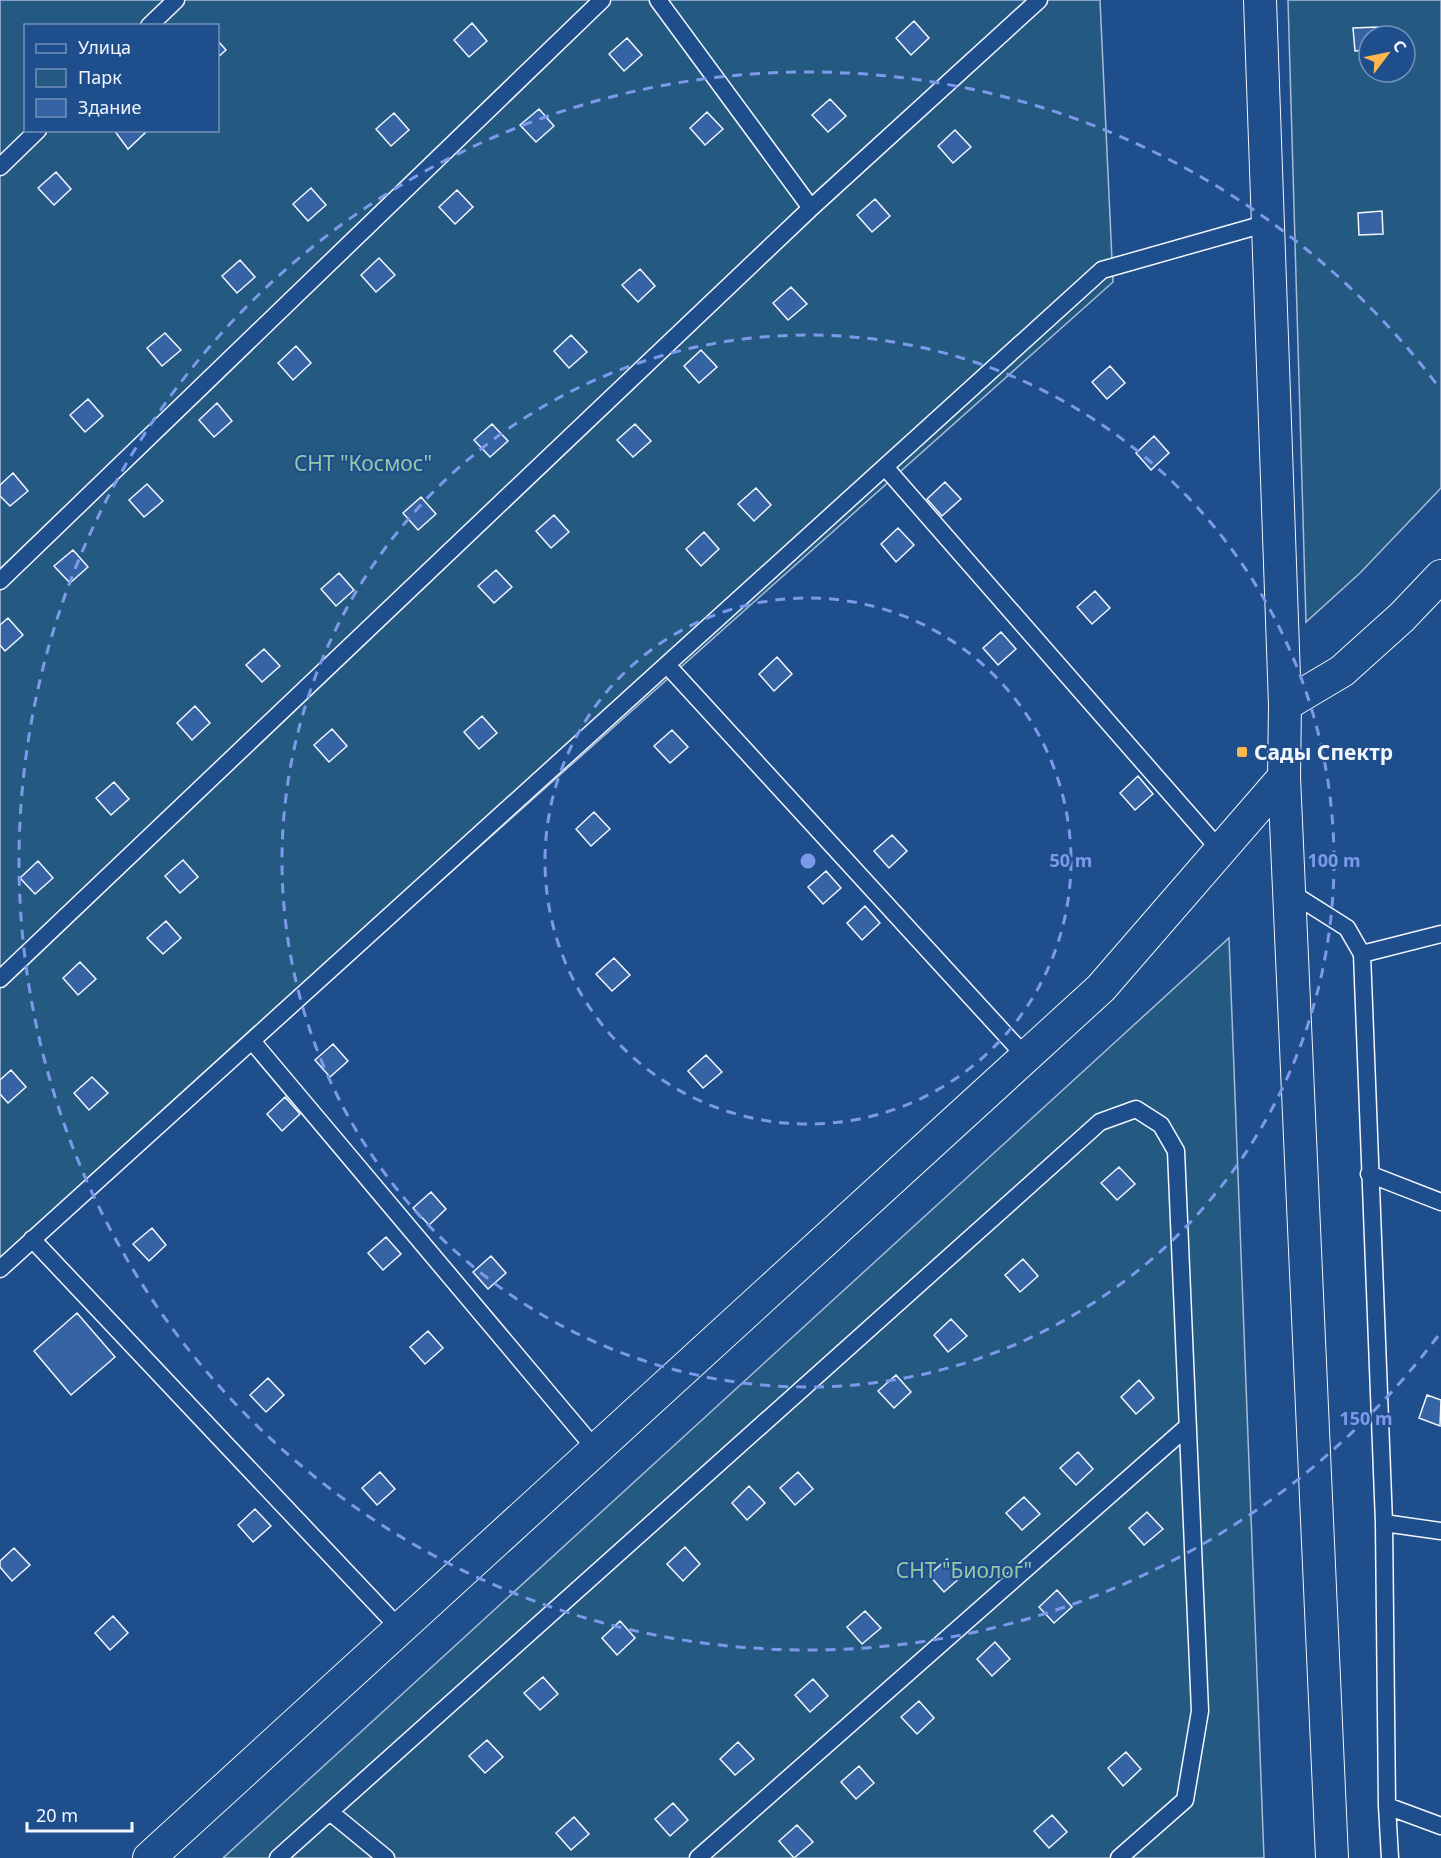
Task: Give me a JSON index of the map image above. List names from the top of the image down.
{
  "parks": ["СНТ \"Космос\"", "СНТ \"Биолог\""],
  "places": {
    "transit": ["Сады Спектр"]
  },
  "legend": ["Улица", "Парк", "Здание"],
  "scale_bar": "20 m",
  "north": "top right",
  "rings": ["50 m", "100 m", "150 m"]
}
